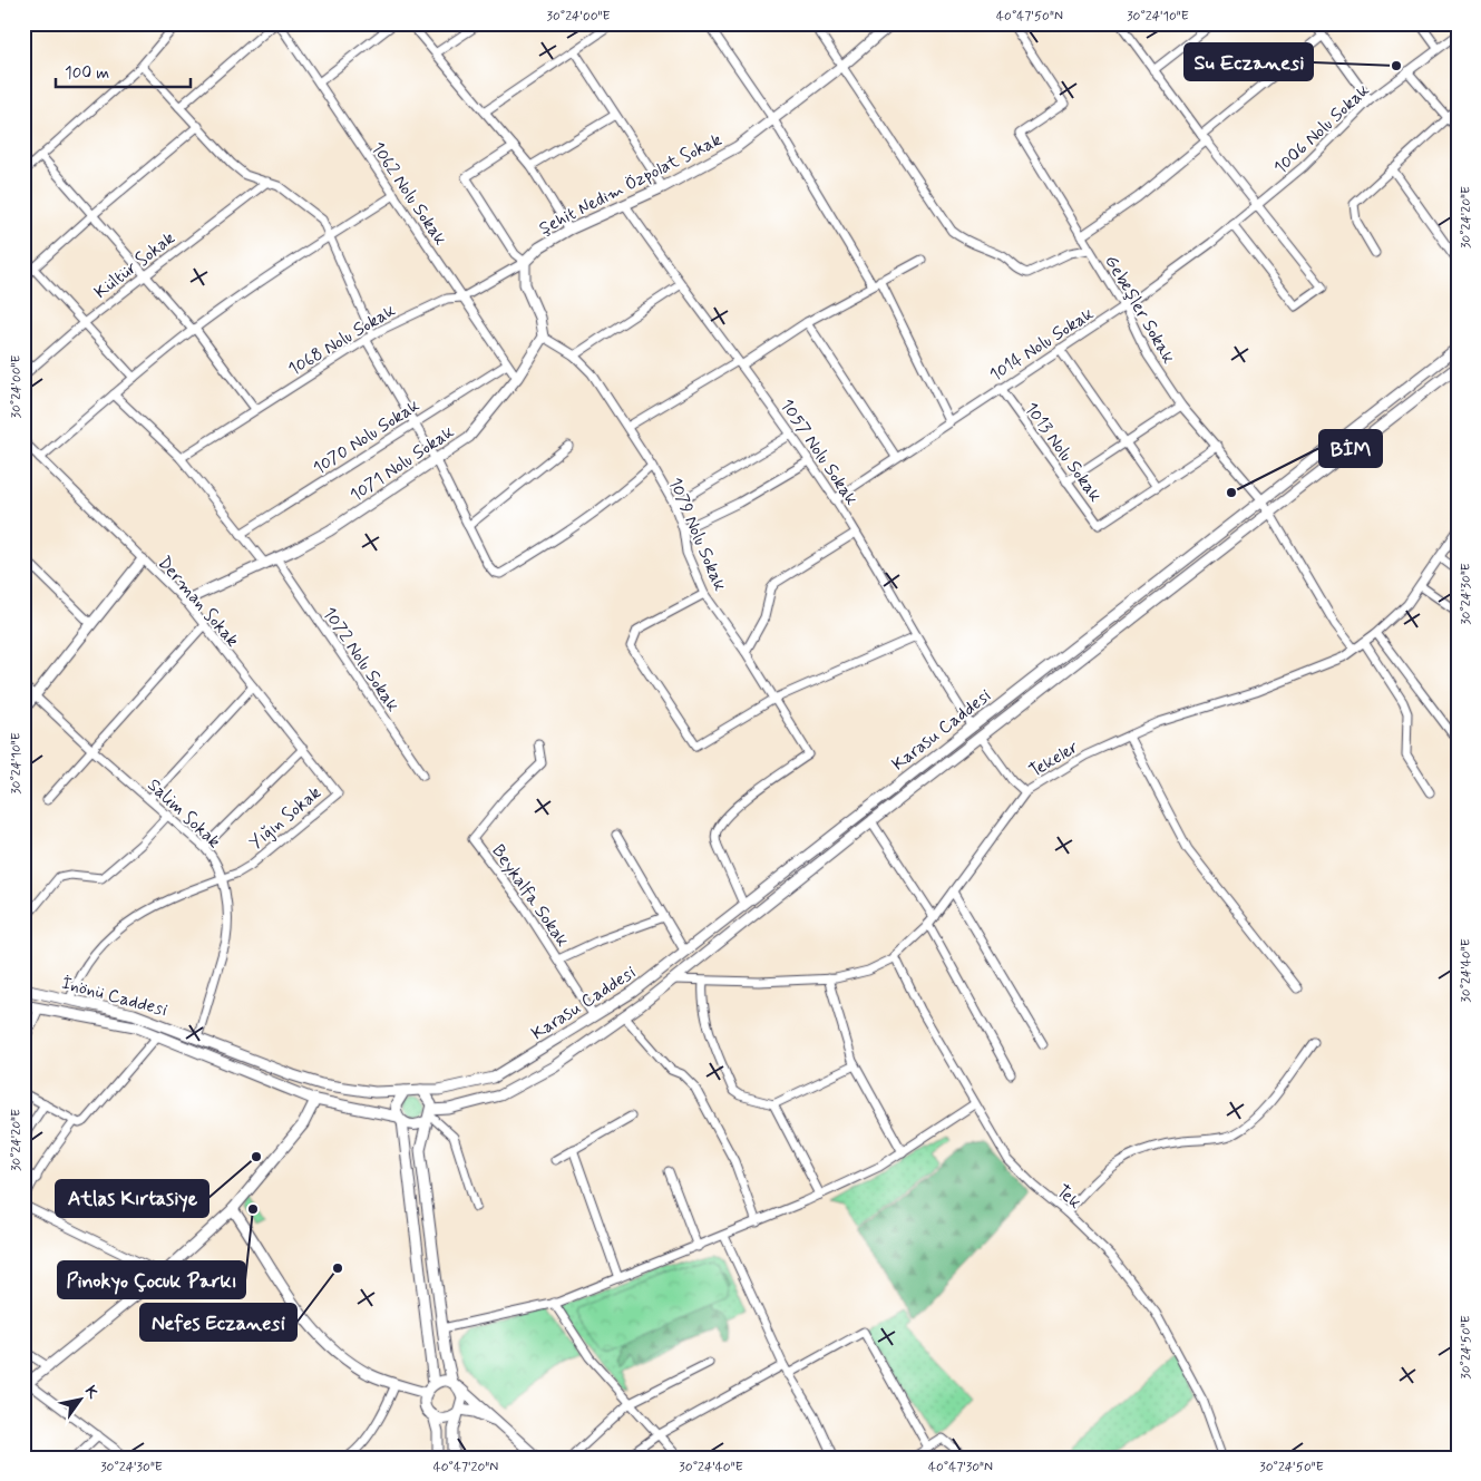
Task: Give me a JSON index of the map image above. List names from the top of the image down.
{
  "streets": {
    "main road": [
      "Şehit Nedim Özpolat Sokak",
      "1071 Nolu Sokak",
      "Karasu Caddesi",
      "İnönü Caddesi"
    ],
    "street": [
      "1006 Nolu Sokak",
      "1062 Nolu Sokak",
      "Kültür Sokak",
      "Gebeşler Sokak",
      "1068 Nolu Sokak",
      "1014 Nolu Sokak",
      "1070 Nolu Sokak",
      "1057 Nolu Sokak",
      "1013 Nolu Sokak",
      "1079 Nolu Sokak",
      "Derman Sokak",
      "1072 Nolu Sokak",
      "Tekeler",
      "Salim Sokak",
      "Yığın Sokak",
      "Beykalfa Sokak",
      "Tek"
    ]
  },
  "crossings": [
    ["1006 Nolu Sokak", "1014 Nolu Sokak"],
    ["Şehit Nedim Özpolat Sokak", "Gebeşler Sokak"],
    ["Şehit Nedim Özpolat Sokak", "1068 Nolu Sokak"],
    ["Şehit Nedim Özpolat Sokak", "1057 Nolu Sokak"],
    ["1062 Nolu Sokak", "1068 Nolu Sokak"],
    ["1062 Nolu Sokak", "1070 Nolu Sokak"],
    ["1062 Nolu Sokak", "1071 Nolu Sokak"],
    ["Gebeşler Sokak", "1014 Nolu Sokak"],
    ["Gebeşler Sokak", "1013 Nolu Sokak"],
    ["Gebeşler Sokak", "Karasu Caddesi"],
    ["Gebeşler Sokak", "Tekeler"],
    ["1014 Nolu Sokak", "1057 Nolu Sokak"],
    ["1014 Nolu Sokak", "1013 Nolu Sokak"],
    ["1057 Nolu Sokak", "Karasu Caddesi"],
    ["1071 Nolu Sokak", "Derman Sokak"],
    ["1071 Nolu Sokak", "1072 Nolu Sokak"],
    ["1079 Nolu Sokak", "Karasu Caddesi"],
    ["Derman Sokak", "Yığın Sokak"],
    ["Karasu Caddesi", "Tekeler"],
    ["Karasu Caddesi", "Beykalfa Sokak"],
    ["Karasu Caddesi", "İnönü Caddesi"],
    ["Tekeler", "Tek"],
    ["Salim Sokak", "Yığın Sokak"],
    ["Salim Sokak", "İnönü Caddesi"],
    ["Yığın Sokak", "İnönü Caddesi"]
  ],
  "places": [
    "Su Eczanesi",
    "BİM",
    "Atlas Kırtasiye",
    "Pinokyo Çocuk Parkı",
    "Nefes Eczanesi"
  ],
  "scale_bar": "100 m",
  "north": "top right",
  "coordinates": [
    "30°24'00\"E",
    "40°47'50\"N",
    "30°24'10\"E",
    "30°24'20\"E",
    "30°24'30\"E",
    "30°24'40\"E",
    "30°24'50\"E",
    "40°47'20\"N",
    "40°47'30\"N"
  ]
}
